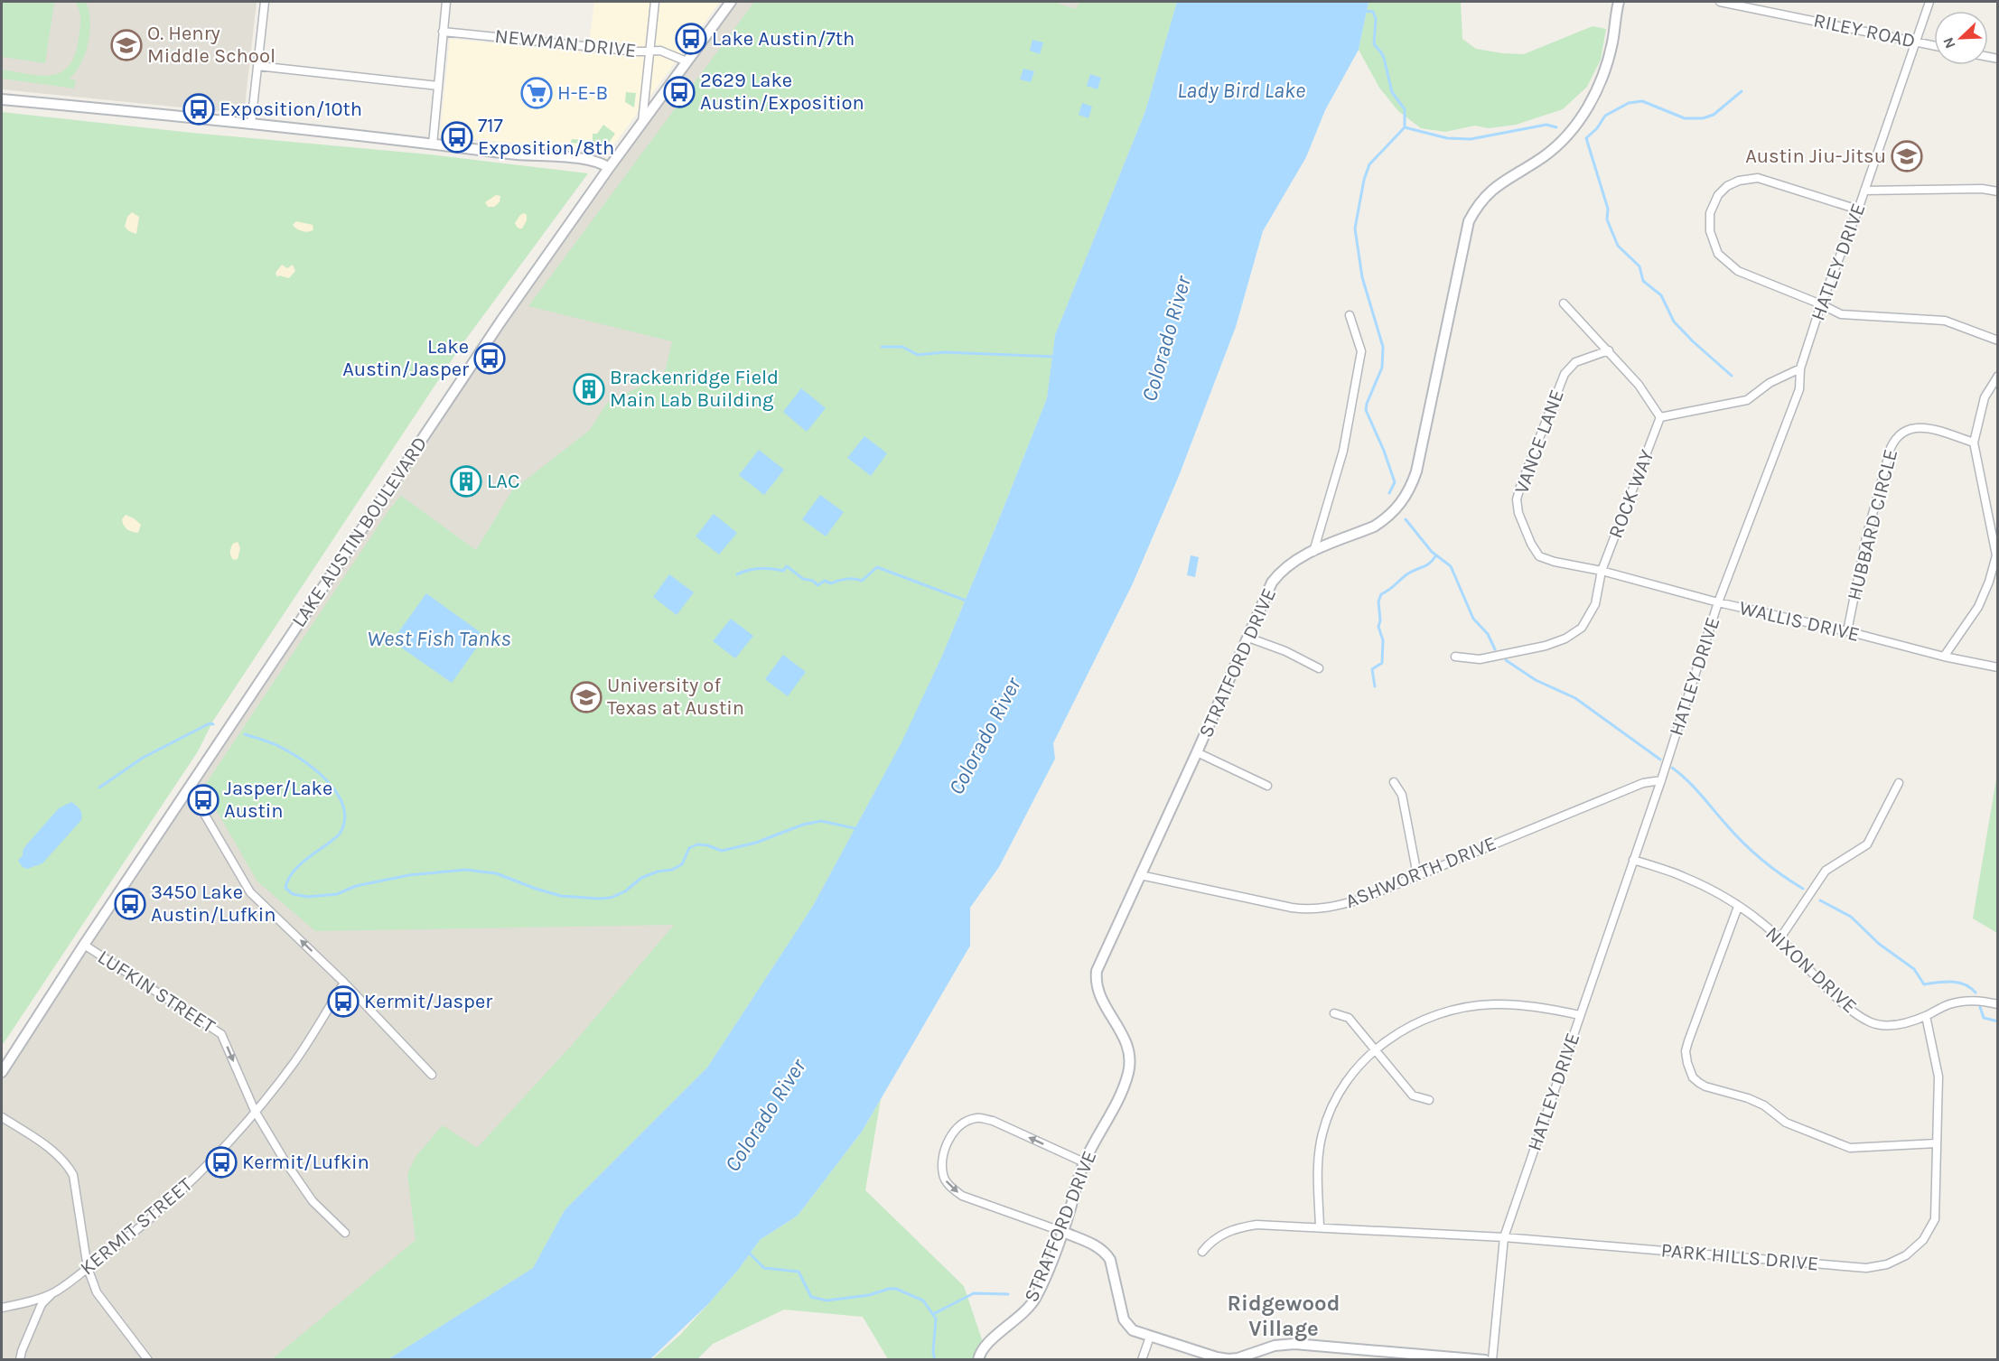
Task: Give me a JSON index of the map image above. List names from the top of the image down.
{
  "streets": {
    "street": [
      "RILEY ROAD",
      "NEWMAN DRIVE",
      "HATLEY DRIVE",
      "VANCE LANE",
      "ROCK WAY",
      "HUBBARD CIRCLE",
      "LAKE AUSTIN BOULEVARD",
      "WALLIS DRIVE",
      "STRATFORD DRIVE",
      "ASHWORTH DRIVE",
      "NIXON DRIVE",
      "LUFKIN STREET",
      "KERMIT STREET",
      "PARK HILLS DRIVE"
    ]
  },
  "crossings": [
    ["RILEY ROAD", "HATLEY DRIVE"],
    ["NEWMAN DRIVE", "LAKE AUSTIN BOULEVARD"],
    ["HATLEY DRIVE", "WALLIS DRIVE"],
    ["HATLEY DRIVE", "ASHWORTH DRIVE"],
    ["HATLEY DRIVE", "NIXON DRIVE"],
    ["HATLEY DRIVE", "PARK HILLS DRIVE"],
    ["VANCE LANE", "WALLIS DRIVE"],
    ["ROCK WAY", "WALLIS DRIVE"],
    ["HUBBARD CIRCLE", "WALLIS DRIVE"],
    ["LAKE AUSTIN BOULEVARD", "LUFKIN STREET"],
    ["STRATFORD DRIVE", "ASHWORTH DRIVE"],
    ["NIXON DRIVE", "PARK HILLS DRIVE"],
    ["LUFKIN STREET", "KERMIT STREET"]
  ],
  "one_way": ["LUFKIN STREET"],
  "districts": ["Ridgewood Village"],
  "water": ["Lady Bird Lake", "Colorado River", "West Fish Tanks"],
  "places": {
    "bus stop": [
      "Lake Austin/7th",
      "2629 Lake Austin/Exposition",
      "Exposition/10th",
      "717 Exposition/8th",
      "Lake Austin/Jasper",
      "Jasper/Lake Austin",
      "3450 Lake Austin/Lufkin",
      "Kermit/Jasper",
      "Kermit/Lufkin"
    ],
    "school or university": ["O. Henry Middle School", "Austin Jiu-Jitsu", "University of Texas at Austin"],
    "supermarket": ["H-E-B"],
    "building": ["Brackenridge Field Main Lab Building", "LAC"]
  },
  "north": "bottom left"
}
